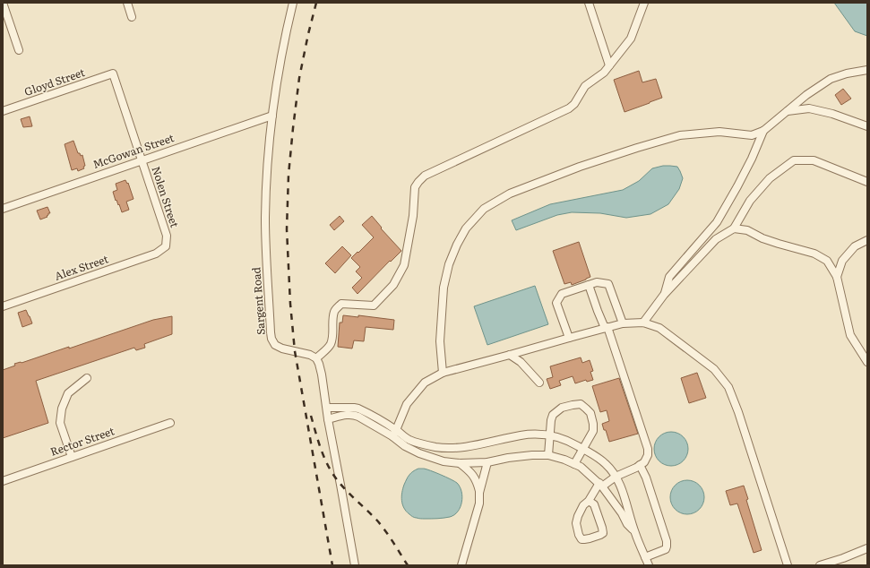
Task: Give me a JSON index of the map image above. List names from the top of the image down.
{
  "streets": {
    "street": [
      "Gloyd Street",
      "McGowan Street",
      "Nolen Street",
      "Alex Street",
      "Sargent Road",
      "Rector Street"
    ]
  },
  "crossings": [
    ["Gloyd Street", "Nolen Street"],
    ["McGowan Street", "Nolen Street"],
    ["McGowan Street", "Sargent Road"],
    ["Nolen Street", "Alex Street"]
  ]
}
